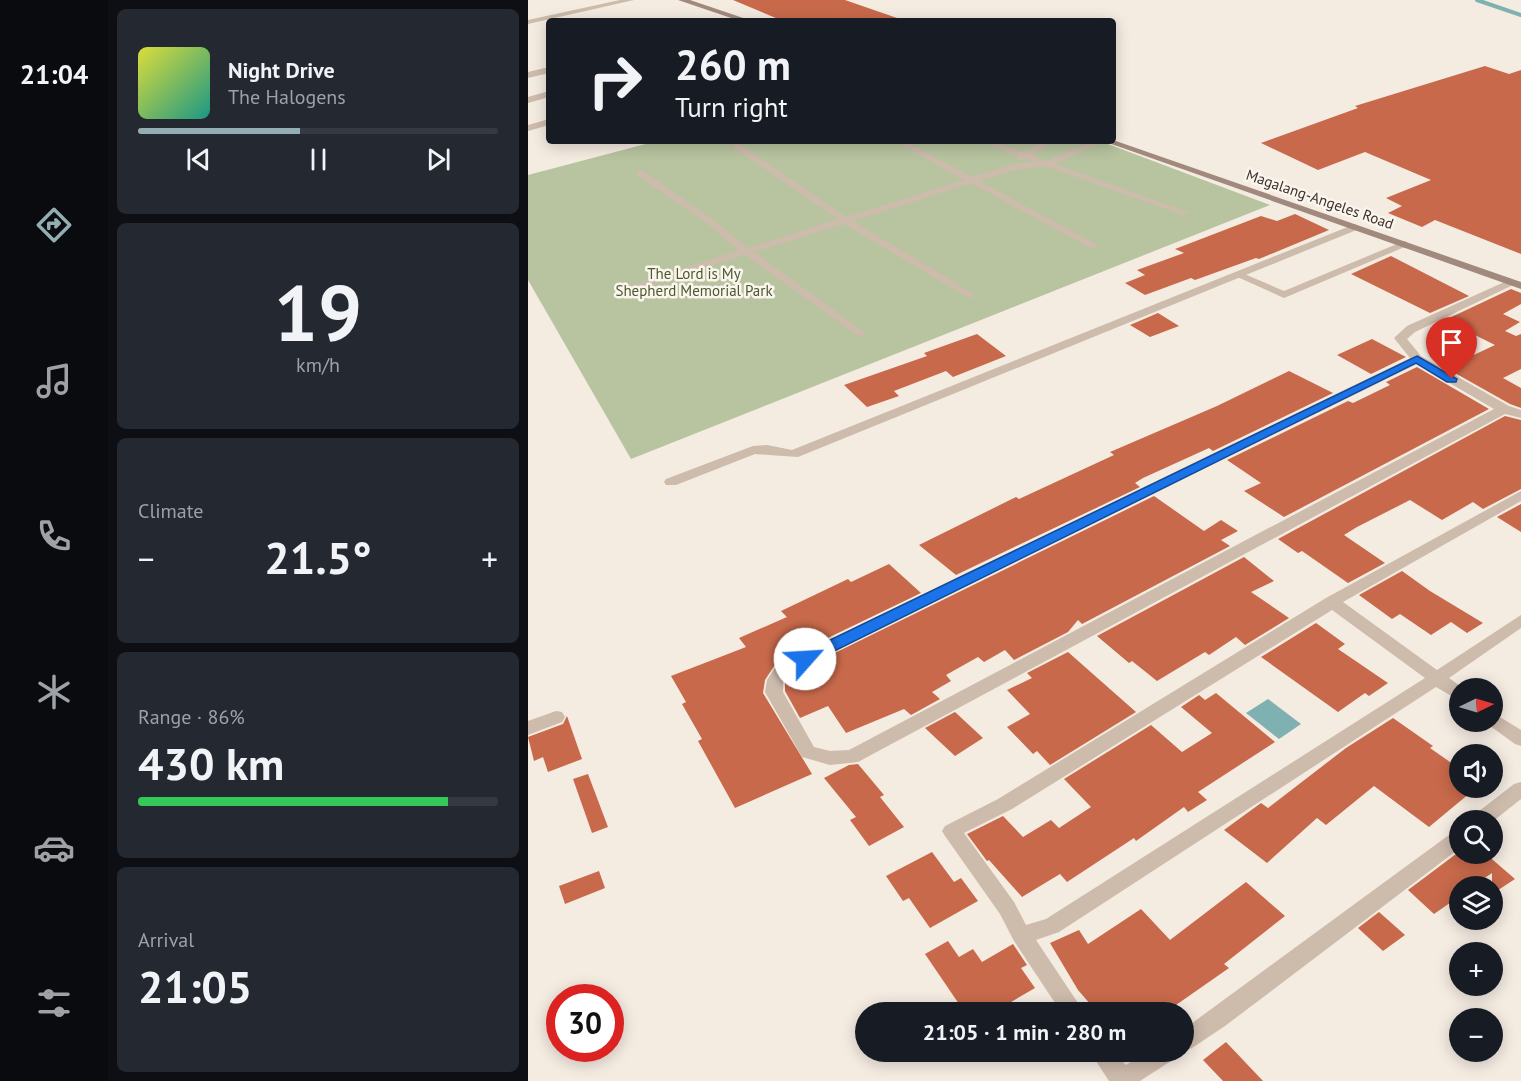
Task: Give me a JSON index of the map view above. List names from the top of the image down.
{
  "streets": {
    "main road": ["Magalang-Angeles Road"]
  },
  "parks": ["The Lord is My Shepherd Memorial Park"],
  "north": "right",
  "page": {
    "tabs": "21:04",
    "turn": ["260 m", "Turn right"],
    "song": ["Night Drive", "The Halogens"],
    "tile": [
      ["19", "km/h"],
      "Climate",
      ["Range · 86%", "430 km"],
      ["Arrival", "21:05"]
    ],
    "heat": ["−", "21.5°", "+"],
    "map_buttons": ["+", "−"],
    "limit": "30",
    "trip": "21:05 · 1 min · 280 m"
  }
}
